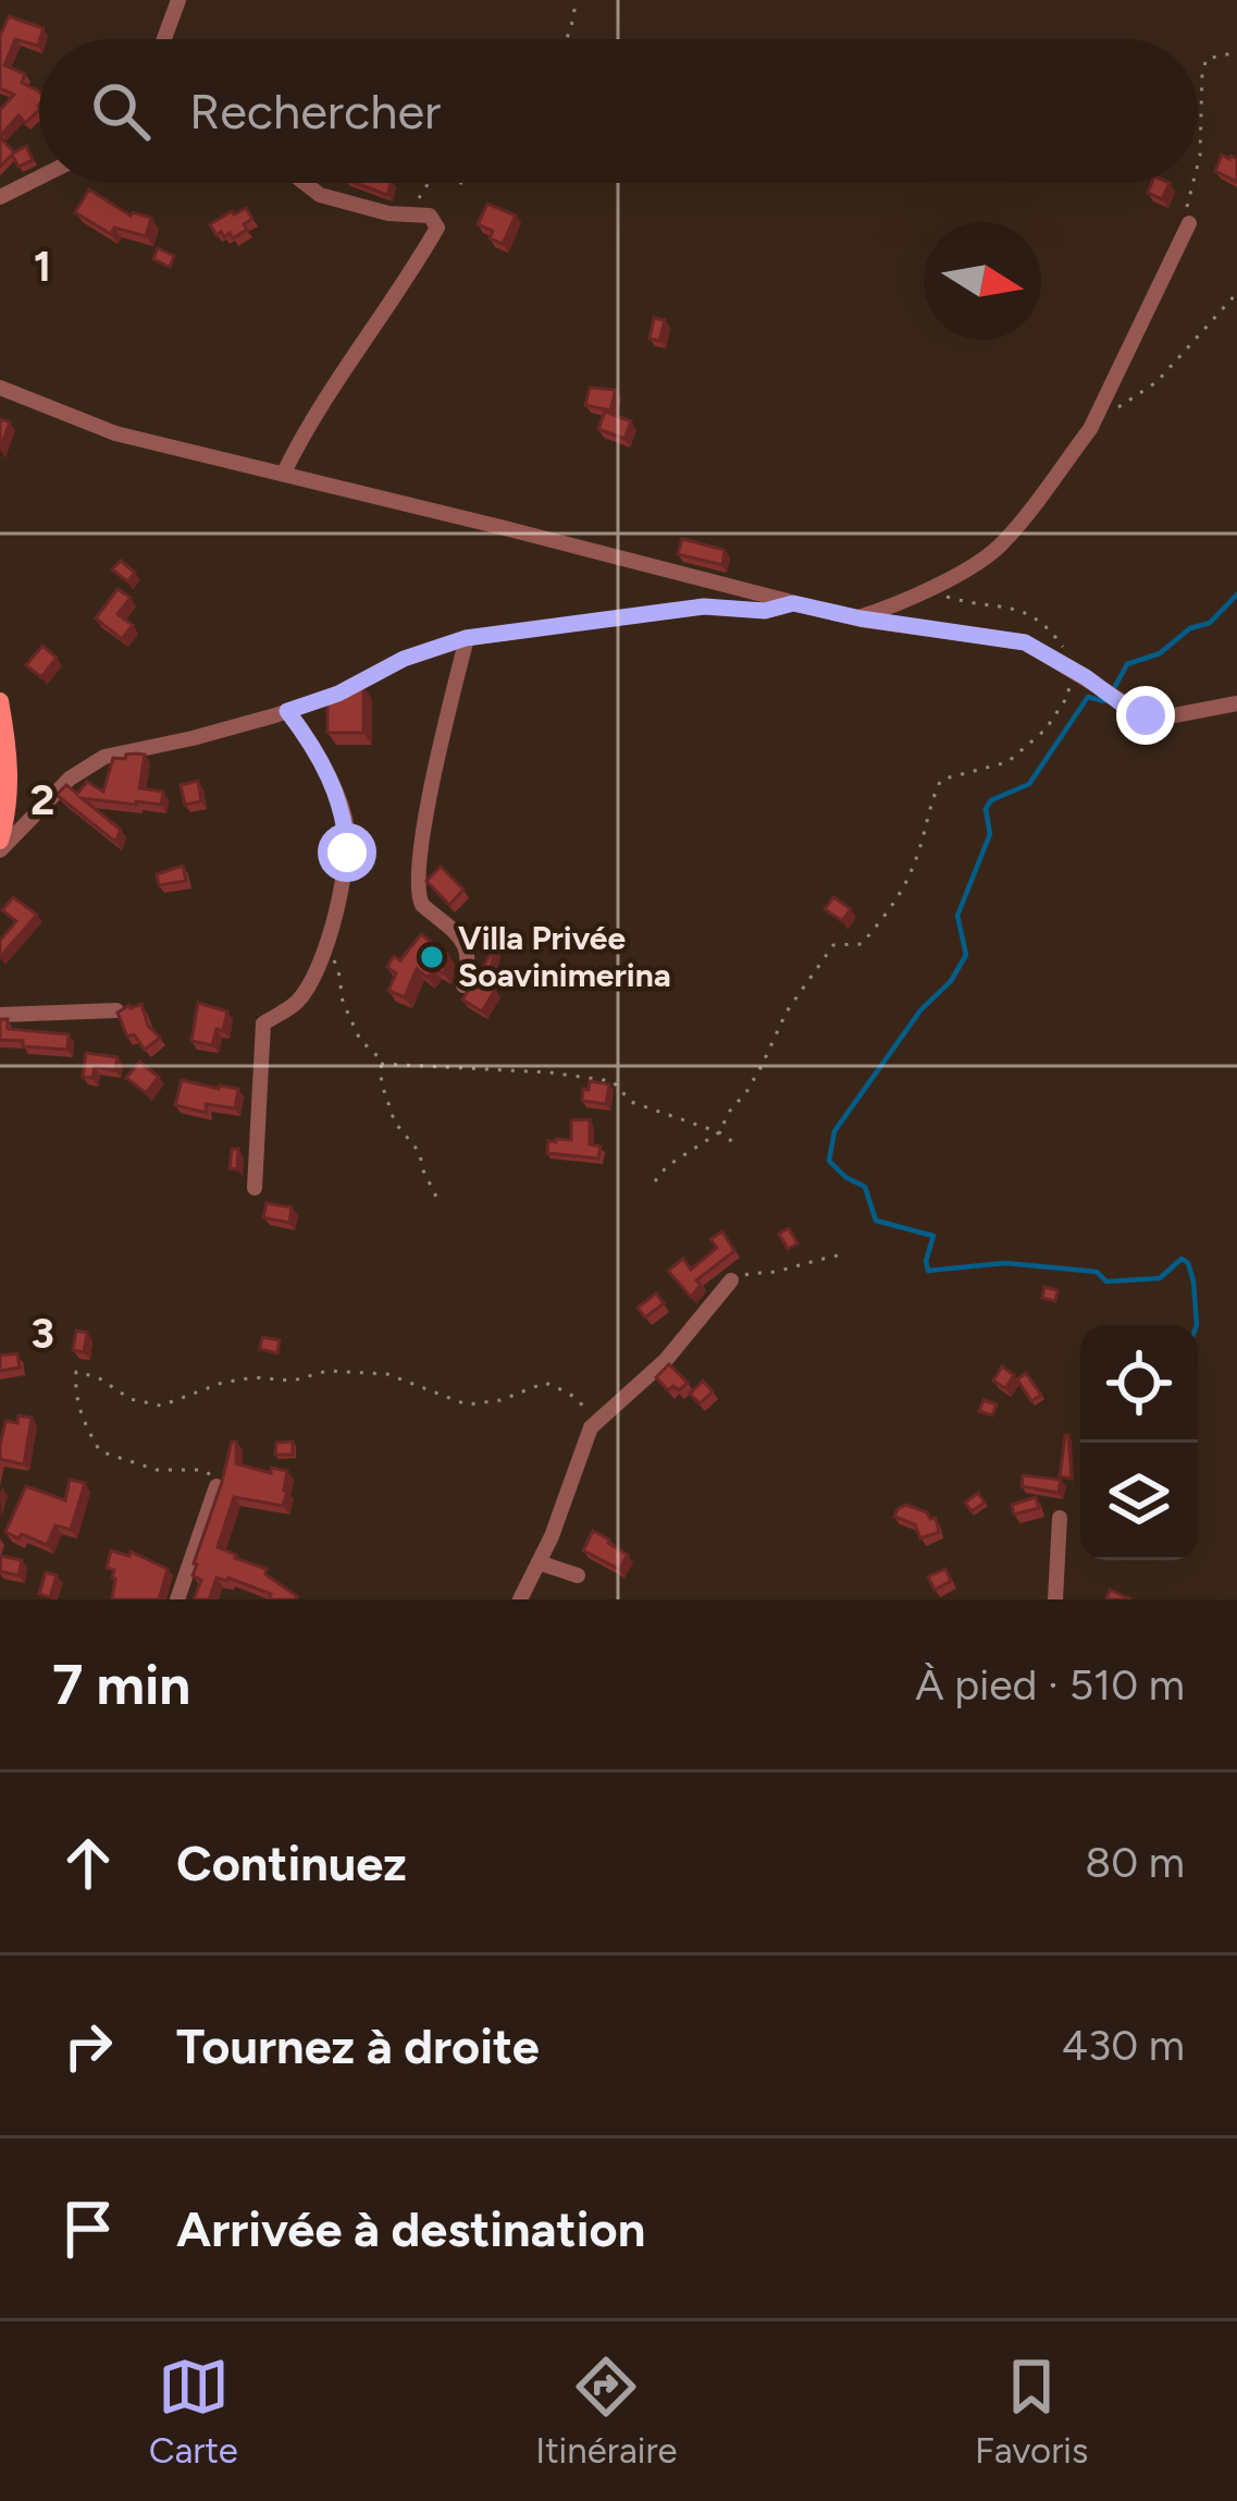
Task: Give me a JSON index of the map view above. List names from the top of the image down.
{
  "places": ["Villa Privée Soavinimerina"],
  "north": "right",
  "page": {
    "search": "Rechercher",
    "heading": ["7 min", "À pied · 510 m"],
    "list": [
      ["Continuez", "80 m"],
      ["Tournez à droite", "430 m"],
      "Arrivée à destination"
    ],
    "nav": ["Carte", "Itinéraire", "Favoris"]
  },
  "grid": {
    "rows": ["1", "2", "3"]
  }
}
